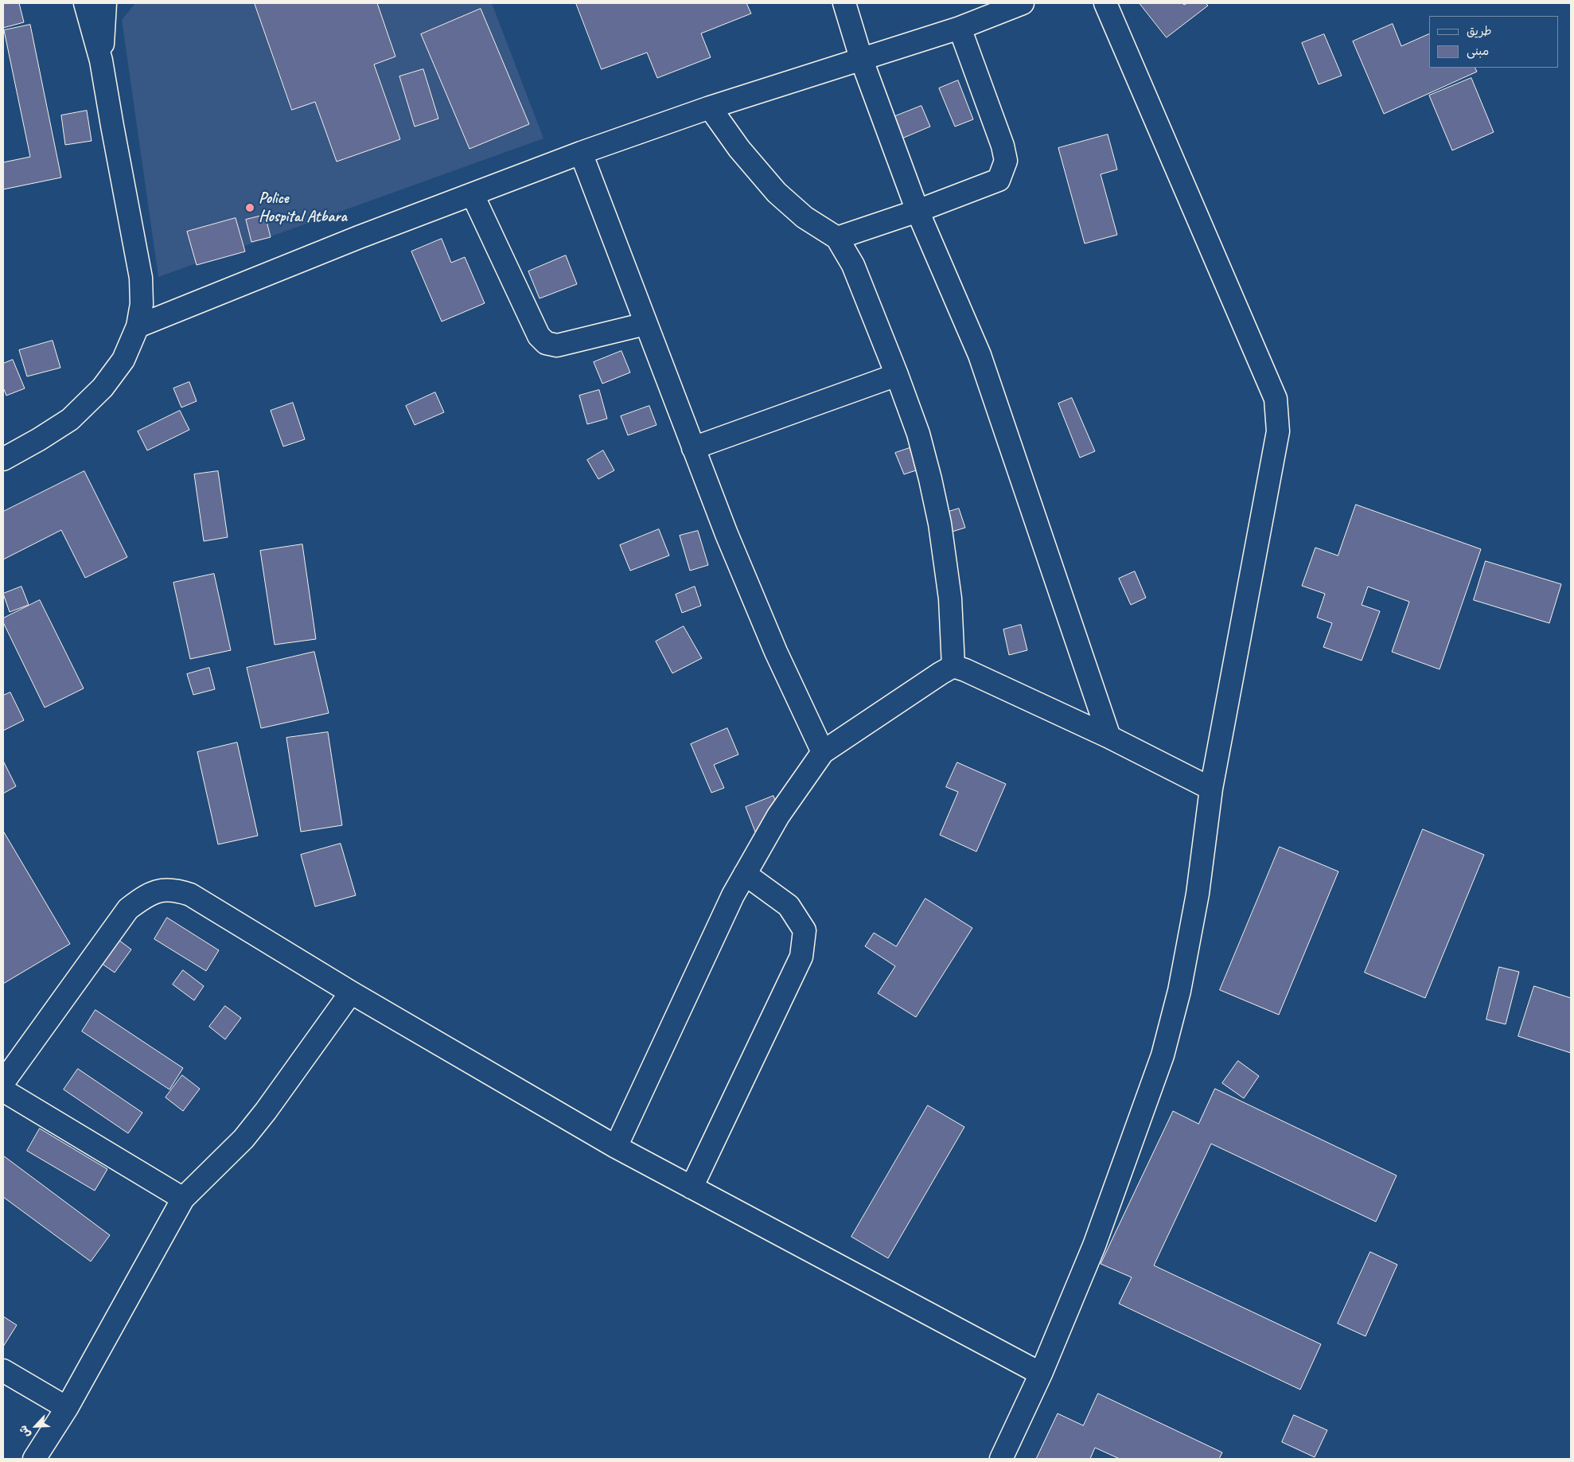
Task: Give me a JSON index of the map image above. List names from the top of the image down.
{
  "places": ["Police Hospital Atbara"],
  "legend": ["طريق", "مبنى"],
  "north": "bottom left"
}
